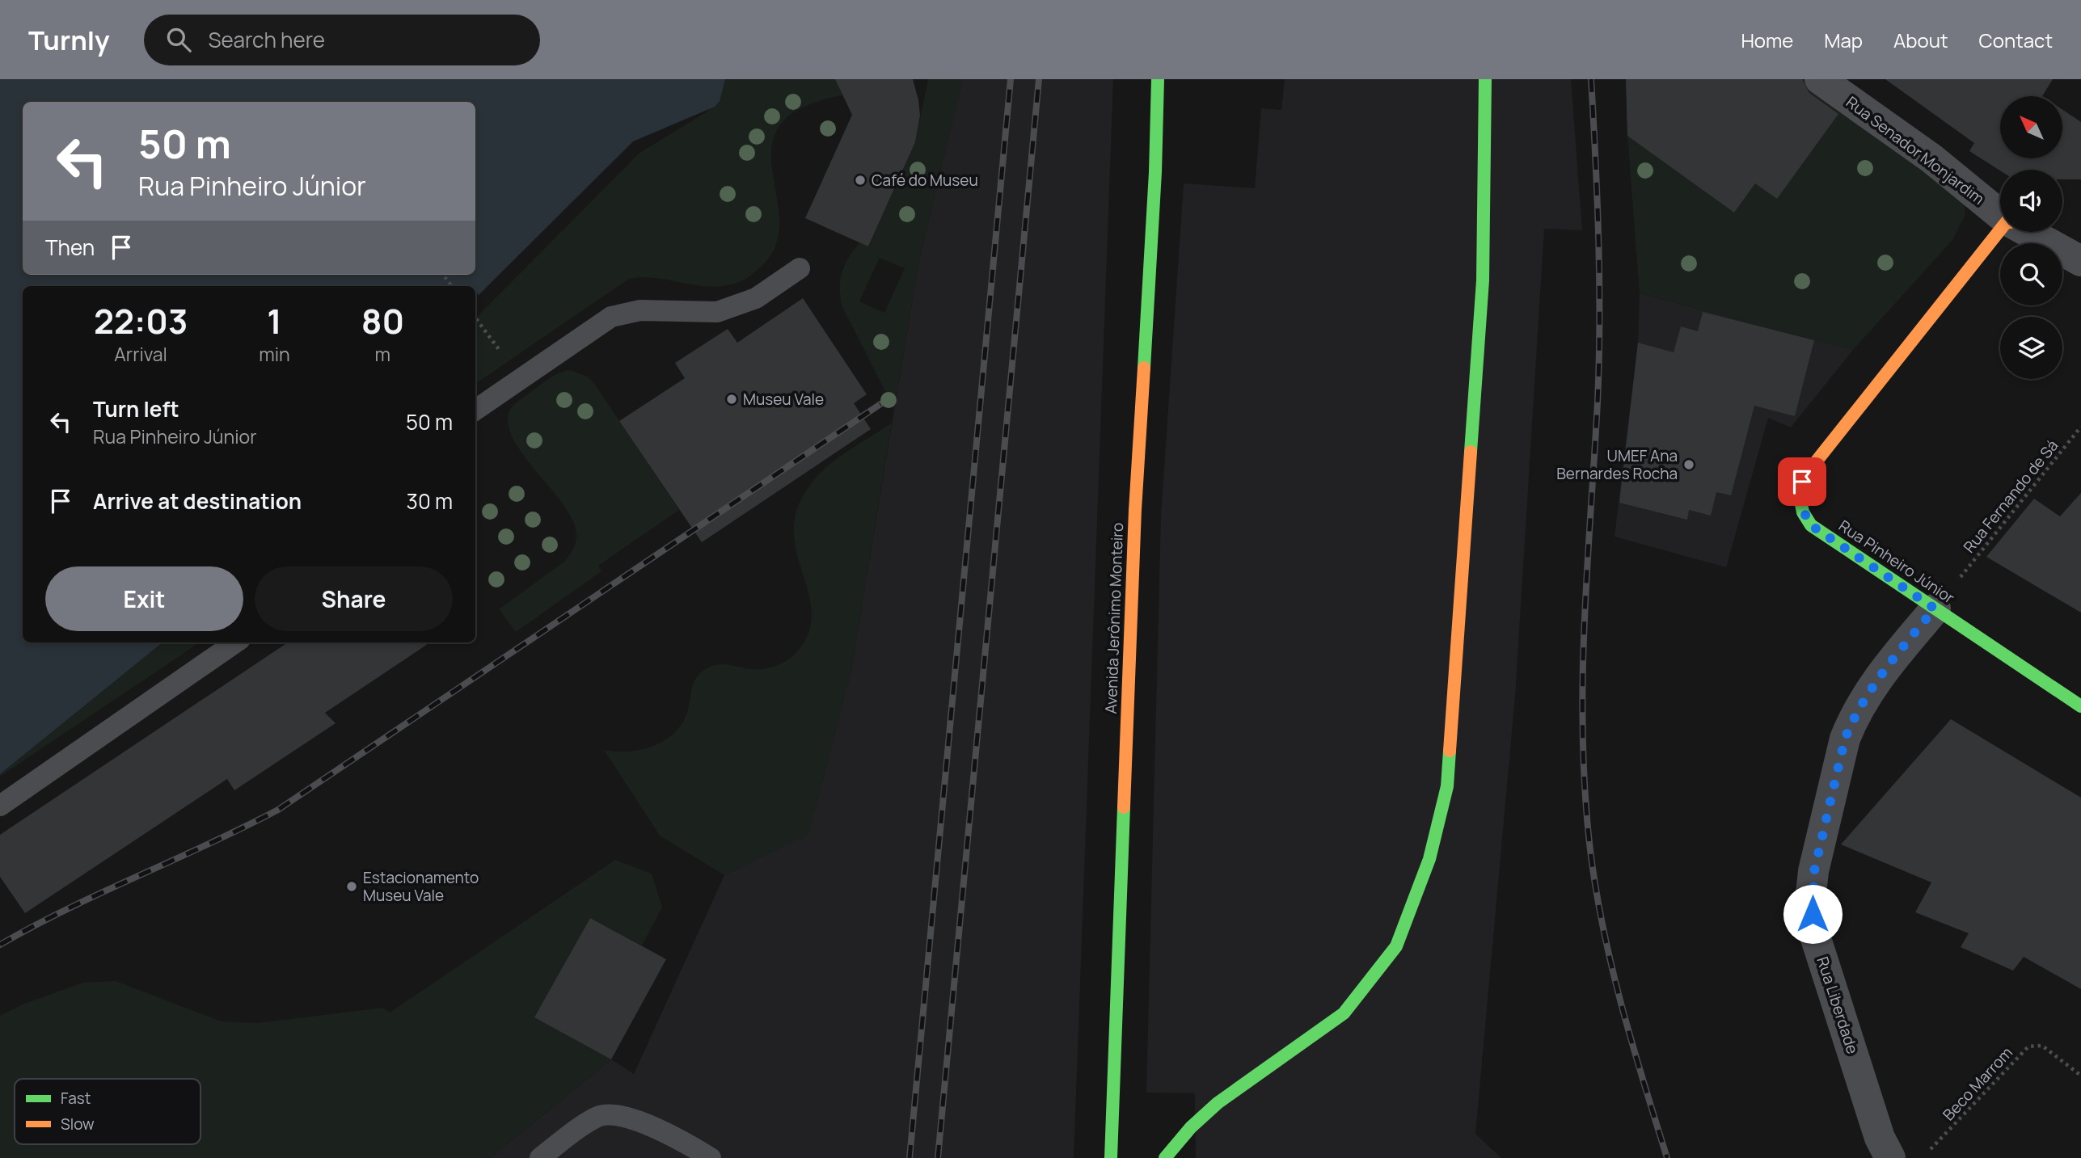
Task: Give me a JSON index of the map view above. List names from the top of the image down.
{
  "streets": {
    "street": [
      "Rua Senador Monjardim",
      "Rua Pinheiro Júnior",
      "Avenida Jerônimo Monteiro",
      "Rua Liberdade"
    ],
    "path": ["Rua Fernando de Sá", "Beco Marrom"]
  },
  "crossings": [
    ["Rua Pinheiro Júnior", "Rua Liberdade"]
  ],
  "places": [
    "Café do Museu",
    "Museu Vale",
    "UMEF Ana Bernardes Rocha",
    "Estacionamento Museu Vale"
  ],
  "legend": ["Fast", "Slow"],
  "north": "top left",
  "page": {
    "header": "Turnly",
    "search": "Search here",
    "nav": [
      "Home",
      "Map",
      "About",
      "Contact"
    ],
    "turn": ["50 m", "Rua Pinheiro Júnior"],
    "then": "Then",
    "eta": [
      "22:03",
      "Arrival",
      "1",
      "min",
      "80",
      "m"
    ],
    "list": [
      {
        "name": "Turn left",
        "note": "Rua Pinheiro Júnior",
        "value": "50 m"
      },
      {
        "name": "Arrive at destination",
        "value": "30 m"
      }
    ],
    "buttons": ["Exit", "Share"]
  }
}
